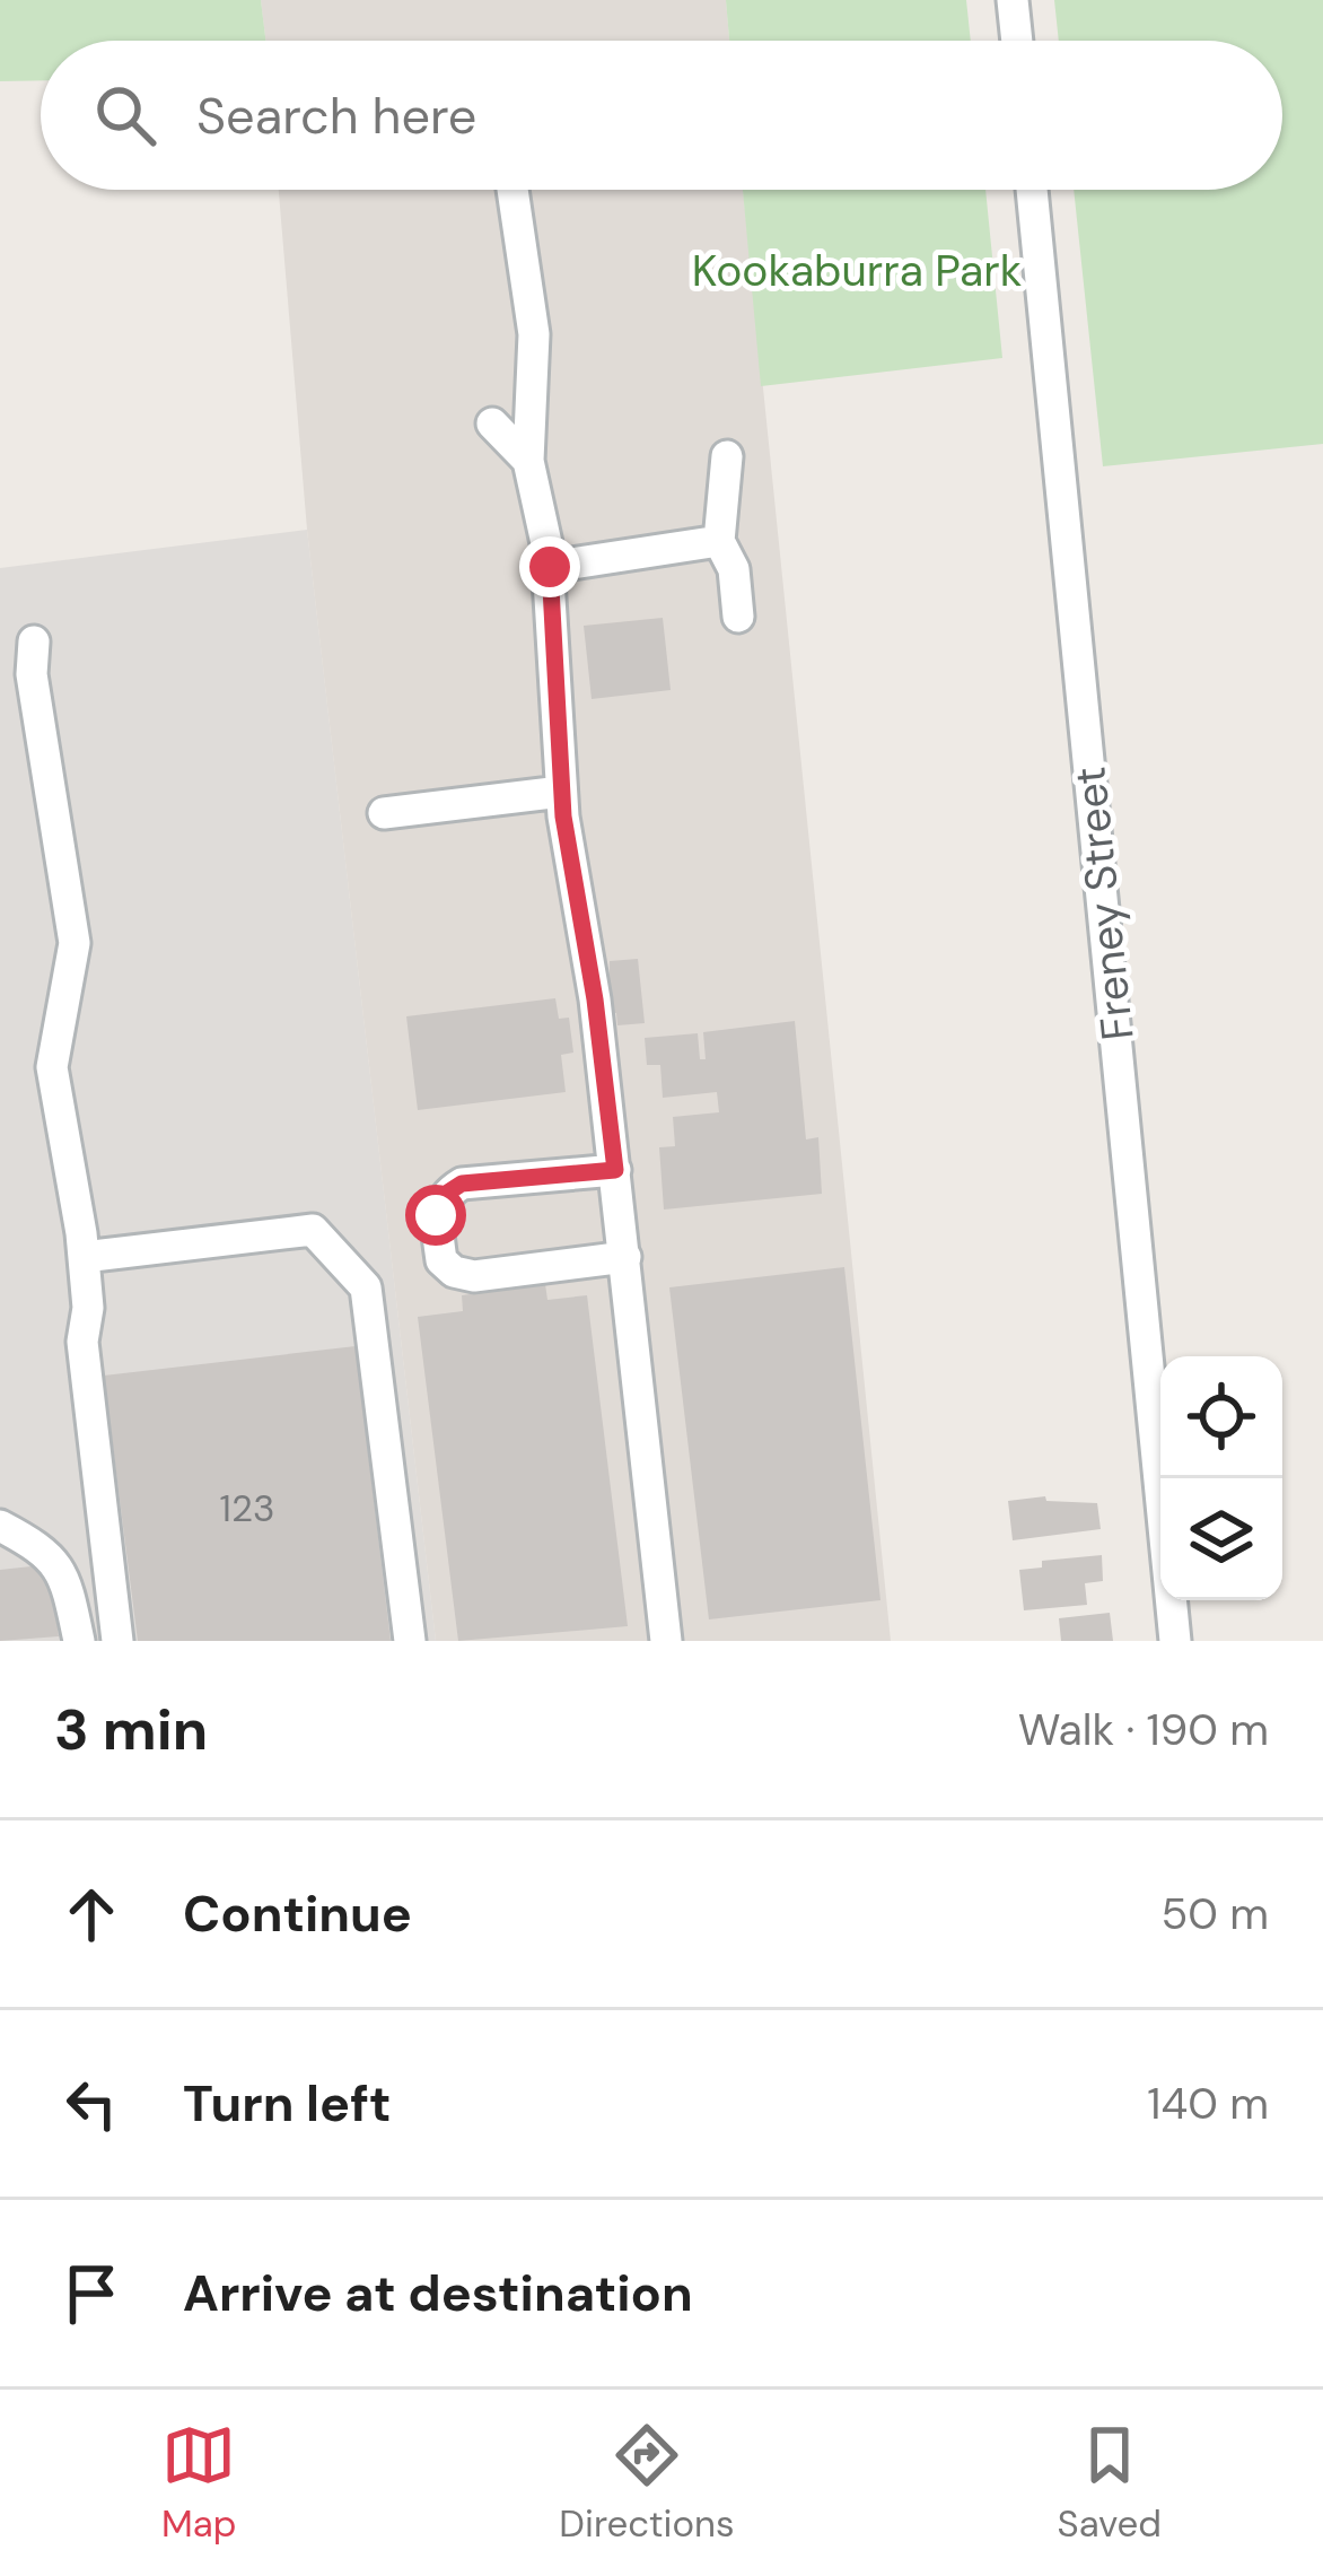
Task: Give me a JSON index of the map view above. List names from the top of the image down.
{
  "streets": {
    "street": ["Freney Street"]
  },
  "parks": ["Kookaburra Park"],
  "house_numbers": ["123"],
  "page": {
    "search": "Search here",
    "heading": ["3 min", "Walk · 190 m"],
    "list": [
      ["Continue", "50 m"],
      ["Turn left", "140 m"],
      "Arrive at destination"
    ],
    "nav": ["Map", "Directions", "Saved"]
  }
}
